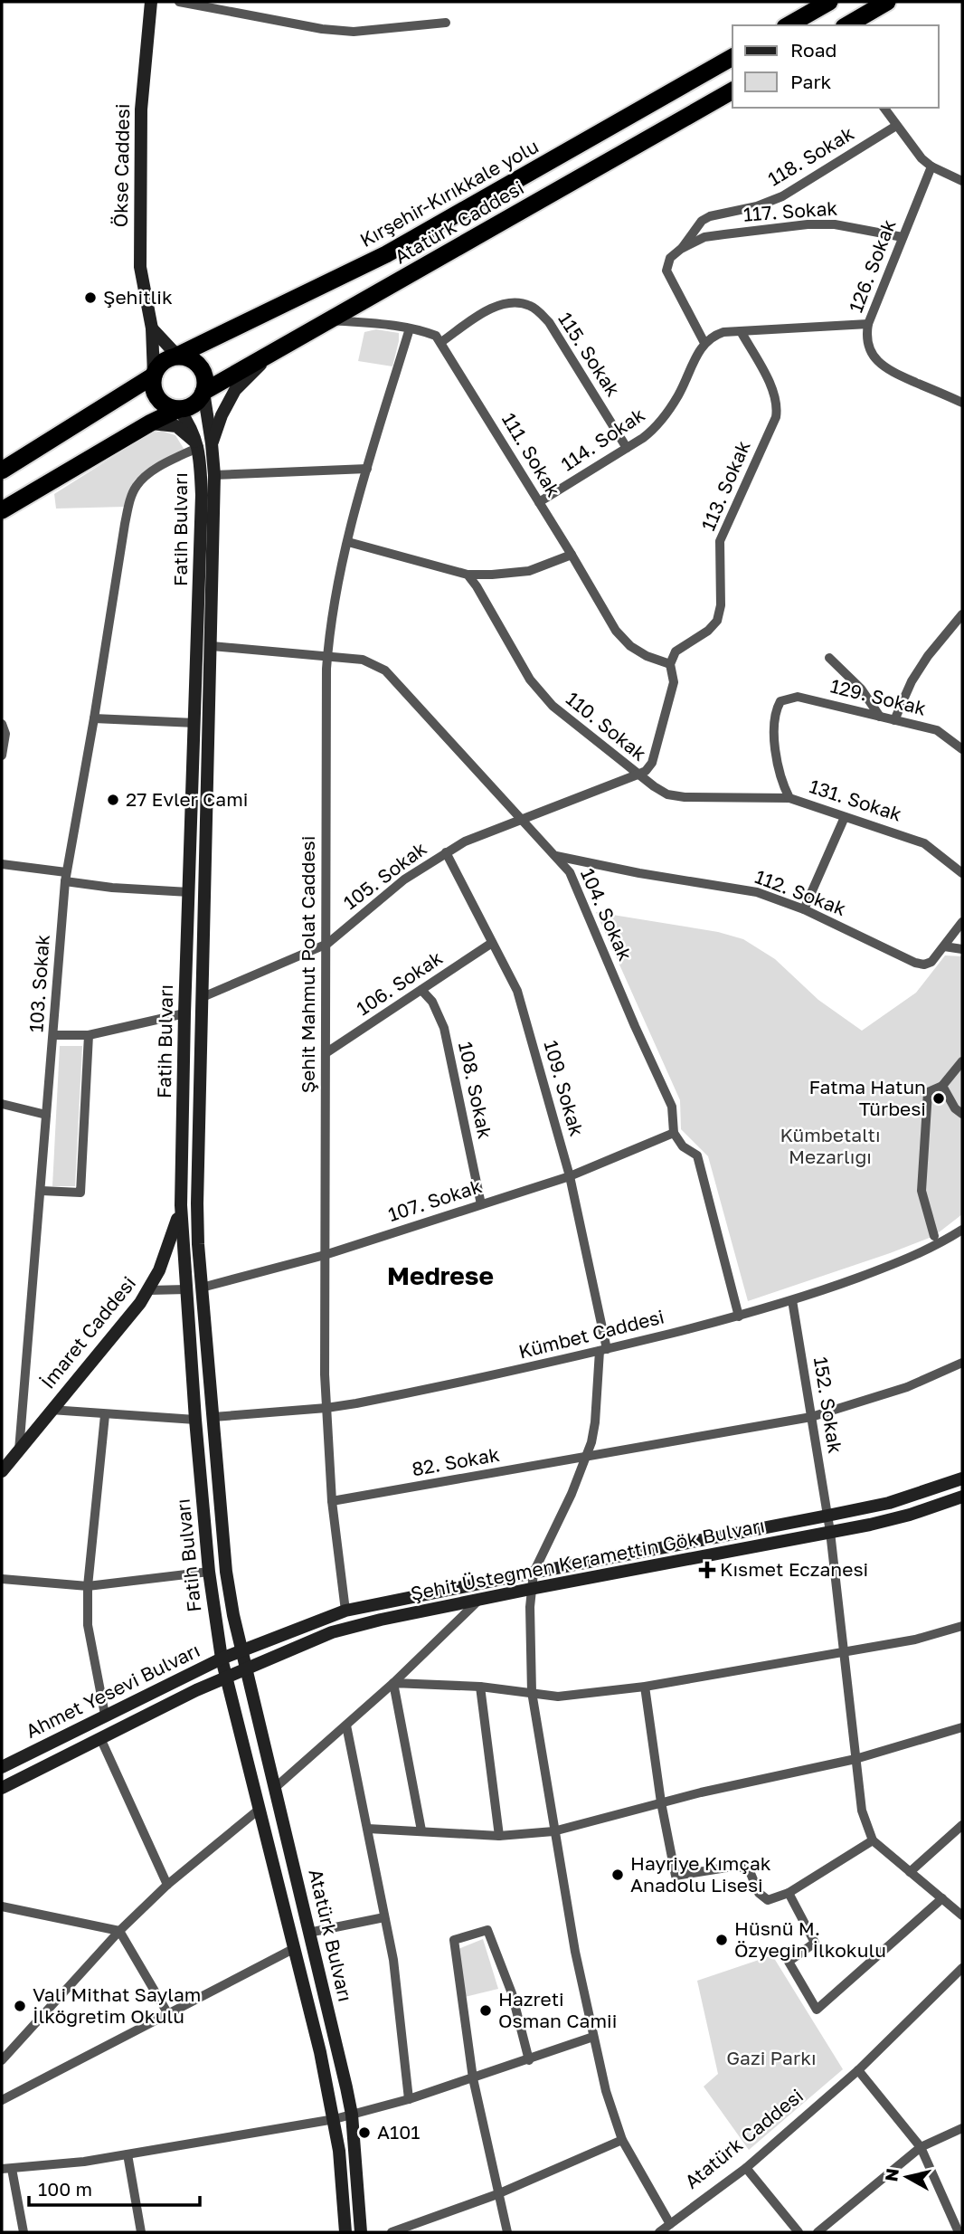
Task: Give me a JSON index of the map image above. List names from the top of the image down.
{
  "streets": {
    "highway": ["Kırşehir-Kırıkkale yolu", "Atatürk Caddesi"],
    "main road": [
      "Ökse Caddesi",
      "Fatih Bulvarı",
      "İmaret Caddesi",
      "Şehit Üsteğmen Keramettin Gök Bulvarı",
      "Ahmet Yesevi Bulvarı",
      "Atatürk Bulvarı"
    ],
    "street": [
      "118. Sokak",
      "117. Sokak",
      "126. Sokak",
      "115. Sokak",
      "114. Sokak",
      "111. Sokak",
      "113. Sokak",
      "129. Sokak",
      "110. Sokak",
      "131. Sokak",
      "105. Sokak",
      "112. Sokak",
      "104. Sokak",
      "Şehit Mahmut Polat Caddesi",
      "103. Sokak",
      "106. Sokak",
      "109. Sokak",
      "108. Sokak",
      "107. Sokak",
      "Kümbet Caddesi",
      "152. Sokak",
      "82. Sokak"
    ]
  },
  "crossings": [
    ["118. Sokak", "117. Sokak"],
    ["118. Sokak", "114. Sokak"],
    ["Ökse Caddesi", "Kırşehir-Kırıkkale yolu"],
    ["Ökse Caddesi", "Atatürk Caddesi"],
    ["Ökse Caddesi", "Fatih Bulvarı"],
    ["Kırşehir-Kırıkkale yolu", "Atatürk Caddesi"],
    ["Kırşehir-Kırıkkale yolu", "Fatih Bulvarı"],
    ["117. Sokak", "126. Sokak"],
    ["Atatürk Caddesi", "Fatih Bulvarı"],
    ["Atatürk Caddesi", "109. Sokak"],
    ["115. Sokak", "114. Sokak"],
    ["115. Sokak", "111. Sokak"],
    ["114. Sokak", "111. Sokak"],
    ["111. Sokak", "113. Sokak"],
    ["Fatih Bulvarı", "105. Sokak"],
    ["Fatih Bulvarı", "104. Sokak"],
    ["Fatih Bulvarı", "103. Sokak"],
    ["Fatih Bulvarı", "107. Sokak"],
    ["Fatih Bulvarı", "İmaret Caddesi"],
    ["Fatih Bulvarı", "Kümbet Caddesi"],
    ["Fatih Bulvarı", "Şehit Üsteğmen Keramettin Gök Bulvarı"],
    ["Fatih Bulvarı", "Ahmet Yesevi Bulvarı"],
    ["Fatih Bulvarı", "Atatürk Bulvarı"],
    ["129. Sokak", "131. Sokak"],
    ["110. Sokak", "131. Sokak"],
    ["105. Sokak", "104. Sokak"],
    ["105. Sokak", "Şehit Mahmut Polat Caddesi"],
    ["105. Sokak", "109. Sokak"],
    ["112. Sokak", "104. Sokak"],
    ["104. Sokak", "Şehit Mahmut Polat Caddesi"],
    ["104. Sokak", "107. Sokak"],
    ["Şehit Mahmut Polat Caddesi", "106. Sokak"],
    ["Şehit Mahmut Polat Caddesi", "107. Sokak"],
    ["Şehit Mahmut Polat Caddesi", "Kümbet Caddesi"],
    ["Şehit Mahmut Polat Caddesi", "82. Sokak"],
    ["Şehit Mahmut Polat Caddesi", "Şehit Üsteğmen Keramettin Gök Bulvarı"],
    ["103. Sokak", "İmaret Caddesi"],
    ["106. Sokak", "109. Sokak"],
    ["106. Sokak", "108. Sokak"],
    ["109. Sokak", "107. Sokak"],
    ["109. Sokak", "Kümbet Caddesi"],
    ["109. Sokak", "82. Sokak"],
    ["109. Sokak", "Şehit Üsteğmen Keramettin Gök Bulvarı"],
    ["108. Sokak", "107. Sokak"],
    ["Kümbet Caddesi", "152. Sokak"],
    ["152. Sokak", "82. Sokak"],
    ["152. Sokak", "Şehit Üsteğmen Keramettin Gök Bulvarı"],
    ["Şehit Üsteğmen Keramettin Gök Bulvarı", "Ahmet Yesevi Bulvarı"],
    ["Şehit Üsteğmen Keramettin Gök Bulvarı", "Atatürk Bulvarı"],
    ["Ahmet Yesevi Bulvarı", "Atatürk Bulvarı"]
  ],
  "districts": ["Medrese"],
  "parks": ["Kümbetaltı Mezarlığı", "Gazi Parkı"],
  "places": {
    "other": [
      "Şehitlik",
      "27 Evler Cami",
      "Fatma Hatun Türbesi",
      "Hayriye Kımçak Anadolu Lisesi",
      "Hüsnü M. Özyeğin İlkokulu",
      "Vali Mithat Saylam İlköğretim Okulu",
      "Hazreti Osman Camii",
      "A101"
    ],
    "health": ["Kısmet Eczanesi"]
  },
  "legend": ["Road", "Park"],
  "scale_bar": "100 m",
  "north": "left"
}
